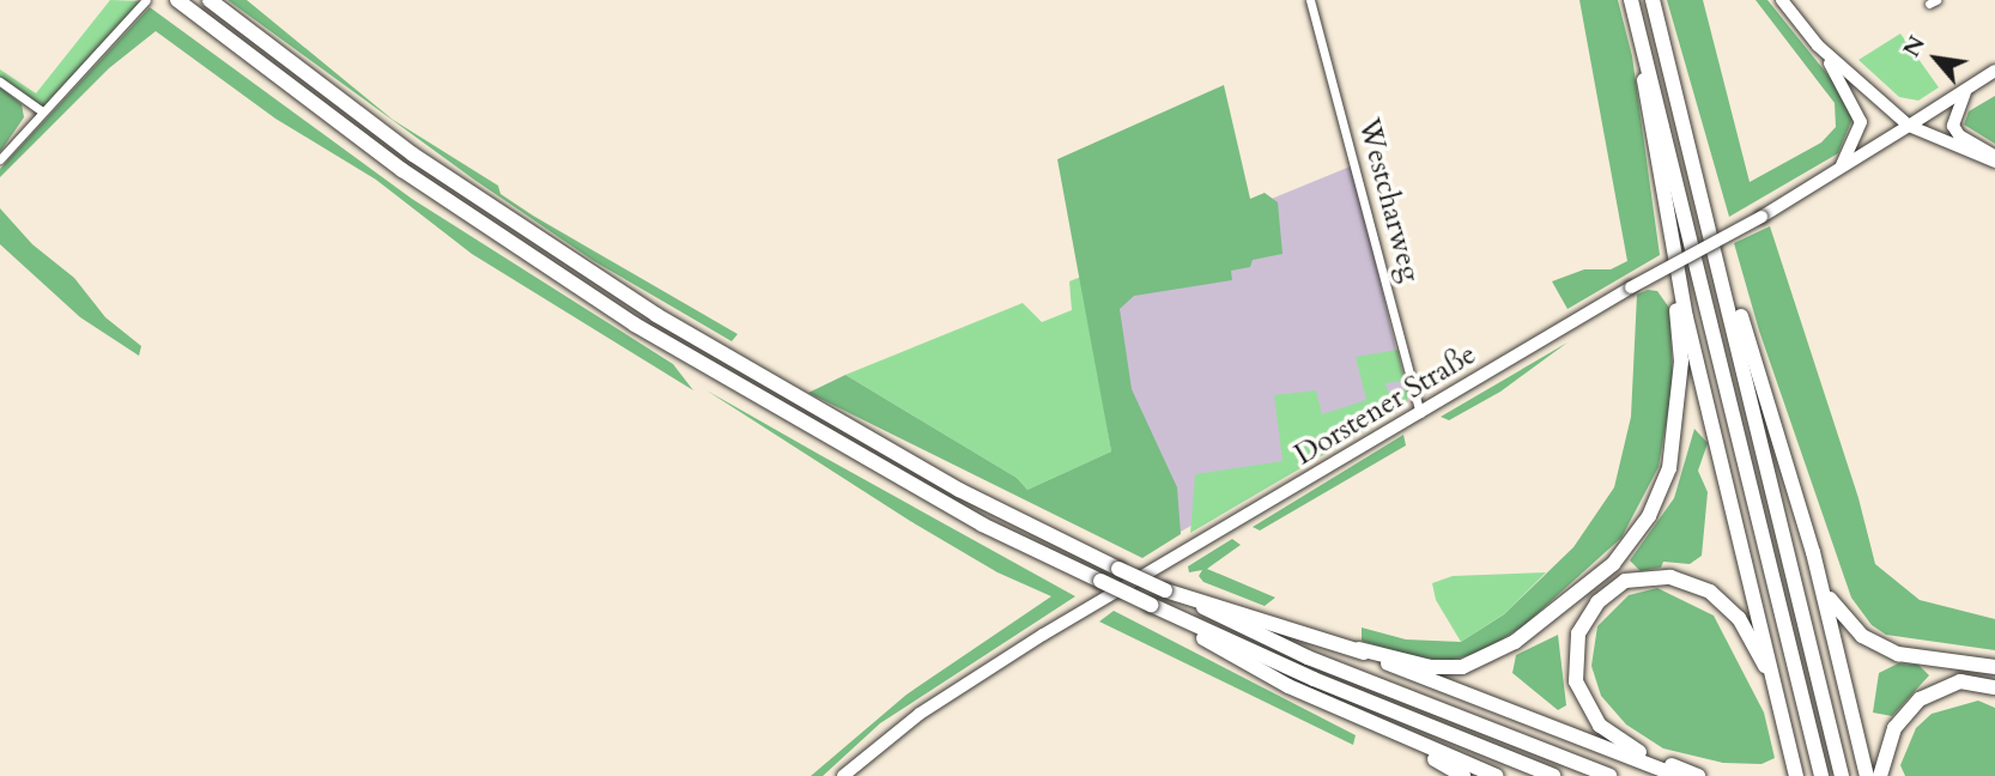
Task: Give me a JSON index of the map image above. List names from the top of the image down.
{
  "streets": {
    "main road": ["Dorstener Straße"],
    "street": ["Westcharweg"]
  },
  "crossings": [
    ["Westcharweg", "Dorstener Straße"]
  ],
  "north": "top left"
}
